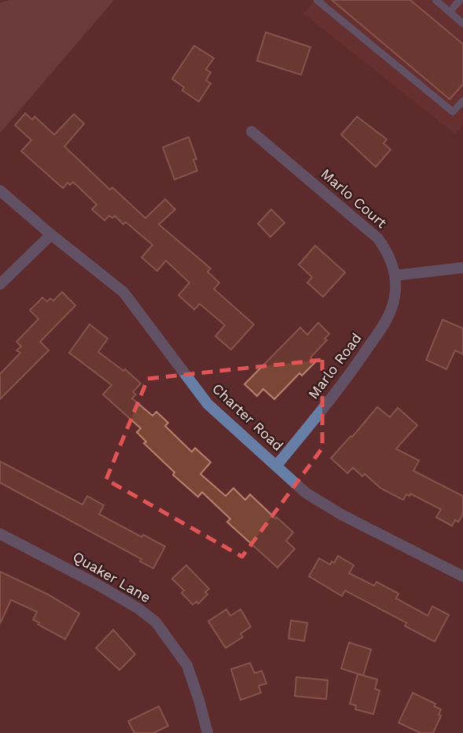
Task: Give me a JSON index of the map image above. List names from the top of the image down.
{
  "streets": {
    "street": [
      "Marlo Court",
      "Marlo Road",
      "Charter Road",
      "Quaker Lane"
    ]
  },
  "crossings": [
    ["Marlo Court", "Marlo Road"],
    ["Marlo Road", "Charter Road"]
  ]
}
